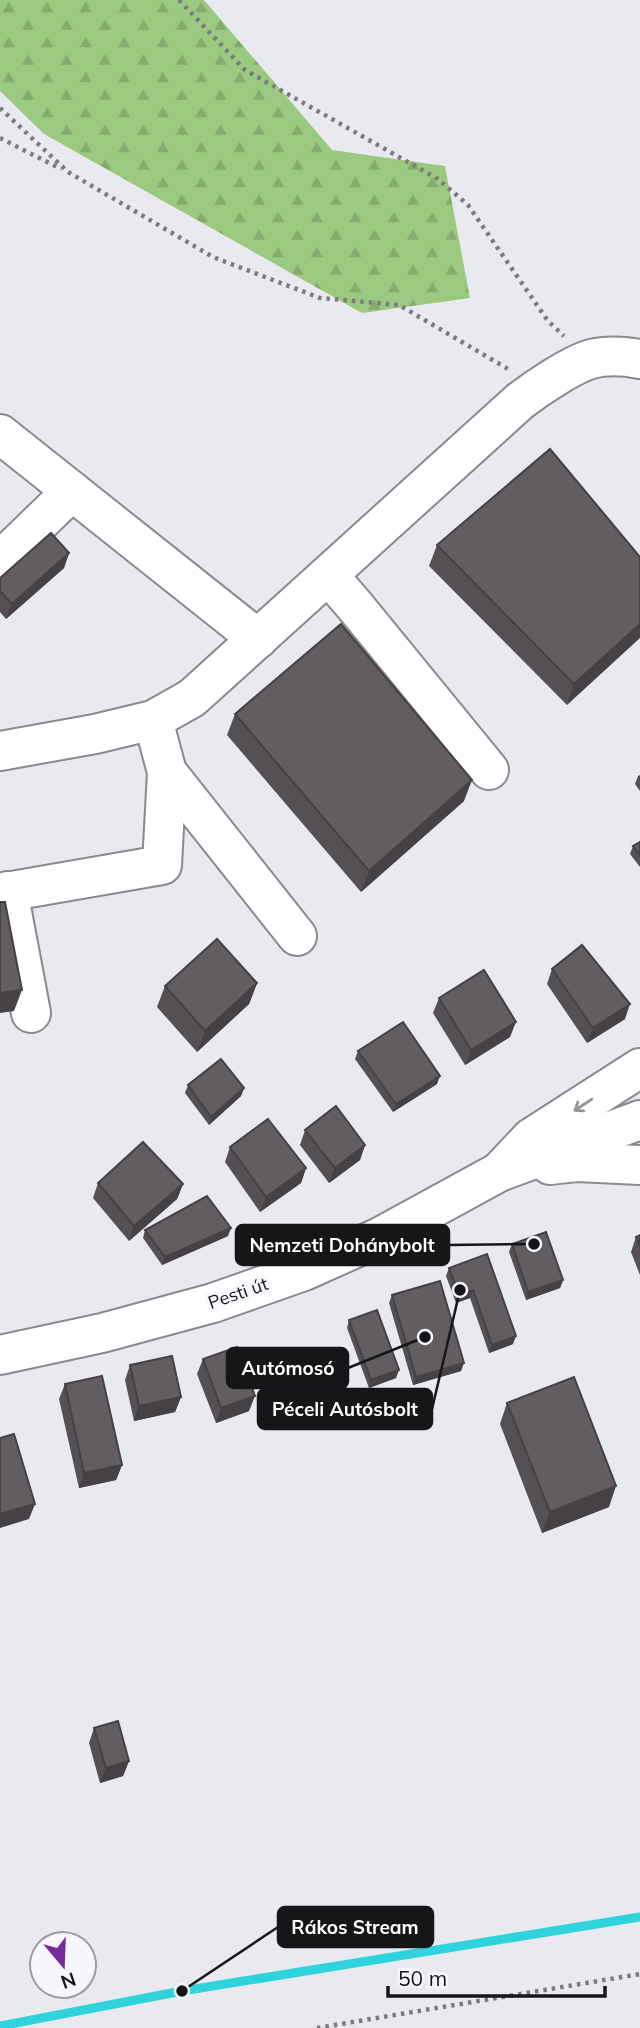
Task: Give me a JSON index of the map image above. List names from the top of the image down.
{
  "streets": {
    "main road": ["Pesti út"]
  },
  "places": [
    "Nemzeti Dohánybolt",
    "Péceli Autósbolt",
    "Autómosó",
    "Rákos Stream"
  ],
  "scale_bar": "50 m",
  "north": "bottom"
}
